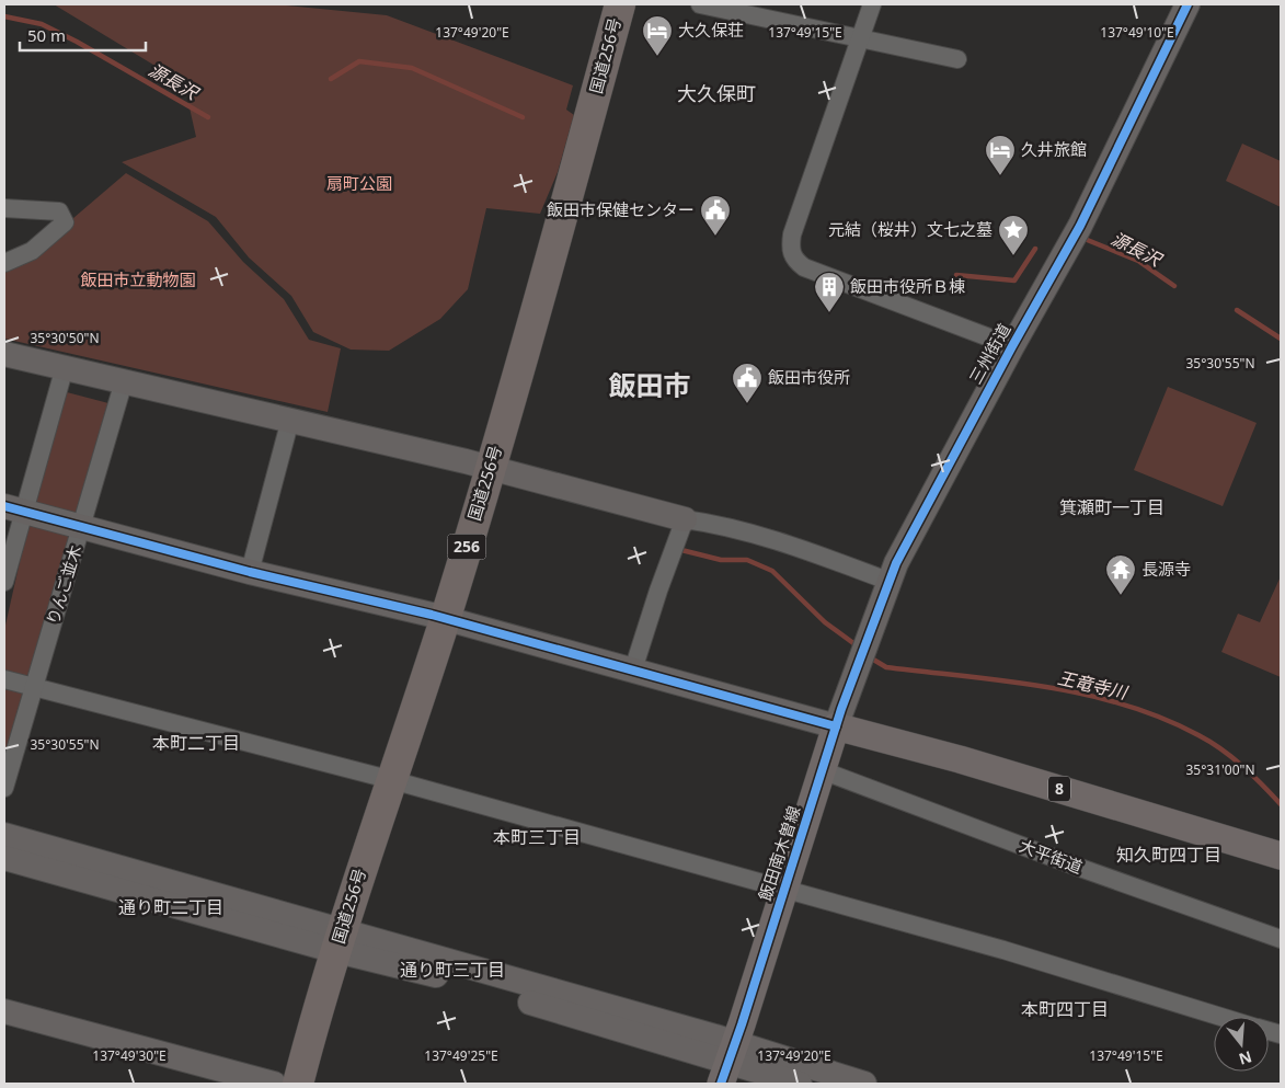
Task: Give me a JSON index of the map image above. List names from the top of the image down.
{
  "streets": {
    "highway": ["国道256号", "256"],
    "main road": ["8", "飯田南木曽線"],
    "street": ["三州街道", "りんご並木", "大平街道"]
  },
  "crossings": [
    ["三州街道", "8"],
    ["三州街道", "飯田南木曽線"],
    ["8", "飯田南木曽線"],
    ["飯田南木曽線", "大平街道"]
  ],
  "districts": [
    "大久保町",
    "飯田市",
    "箕瀬町一丁目",
    "本町二丁目",
    "本町三丁目",
    "知久町四丁目",
    "通り町二丁目",
    "通り町三丁目",
    "本町四丁目"
  ],
  "water": ["源長沢", "王竜寺川"],
  "parks": ["扇町公園", "飯田市立動物園"],
  "places": {
    "hotel": ["大久保荘", "久井旅館"],
    "public building": ["飯田市保健センター", "飯田市役所"],
    "place": ["元結（桜井）文七之墓"],
    "building": ["飯田市役所Ｂ棟"],
    "temple": ["長源寺"]
  },
  "scale_bar": "50 m",
  "north": "bottom",
  "coordinates": [
    "137°49'20\"E",
    "137°49'15\"E",
    "137°49'10\"E",
    "35°30'50\"N",
    "35°30'55\"N",
    "35°31'00\"N",
    "137°49'30\"E",
    "137°49'25\"E"
  ]
}
